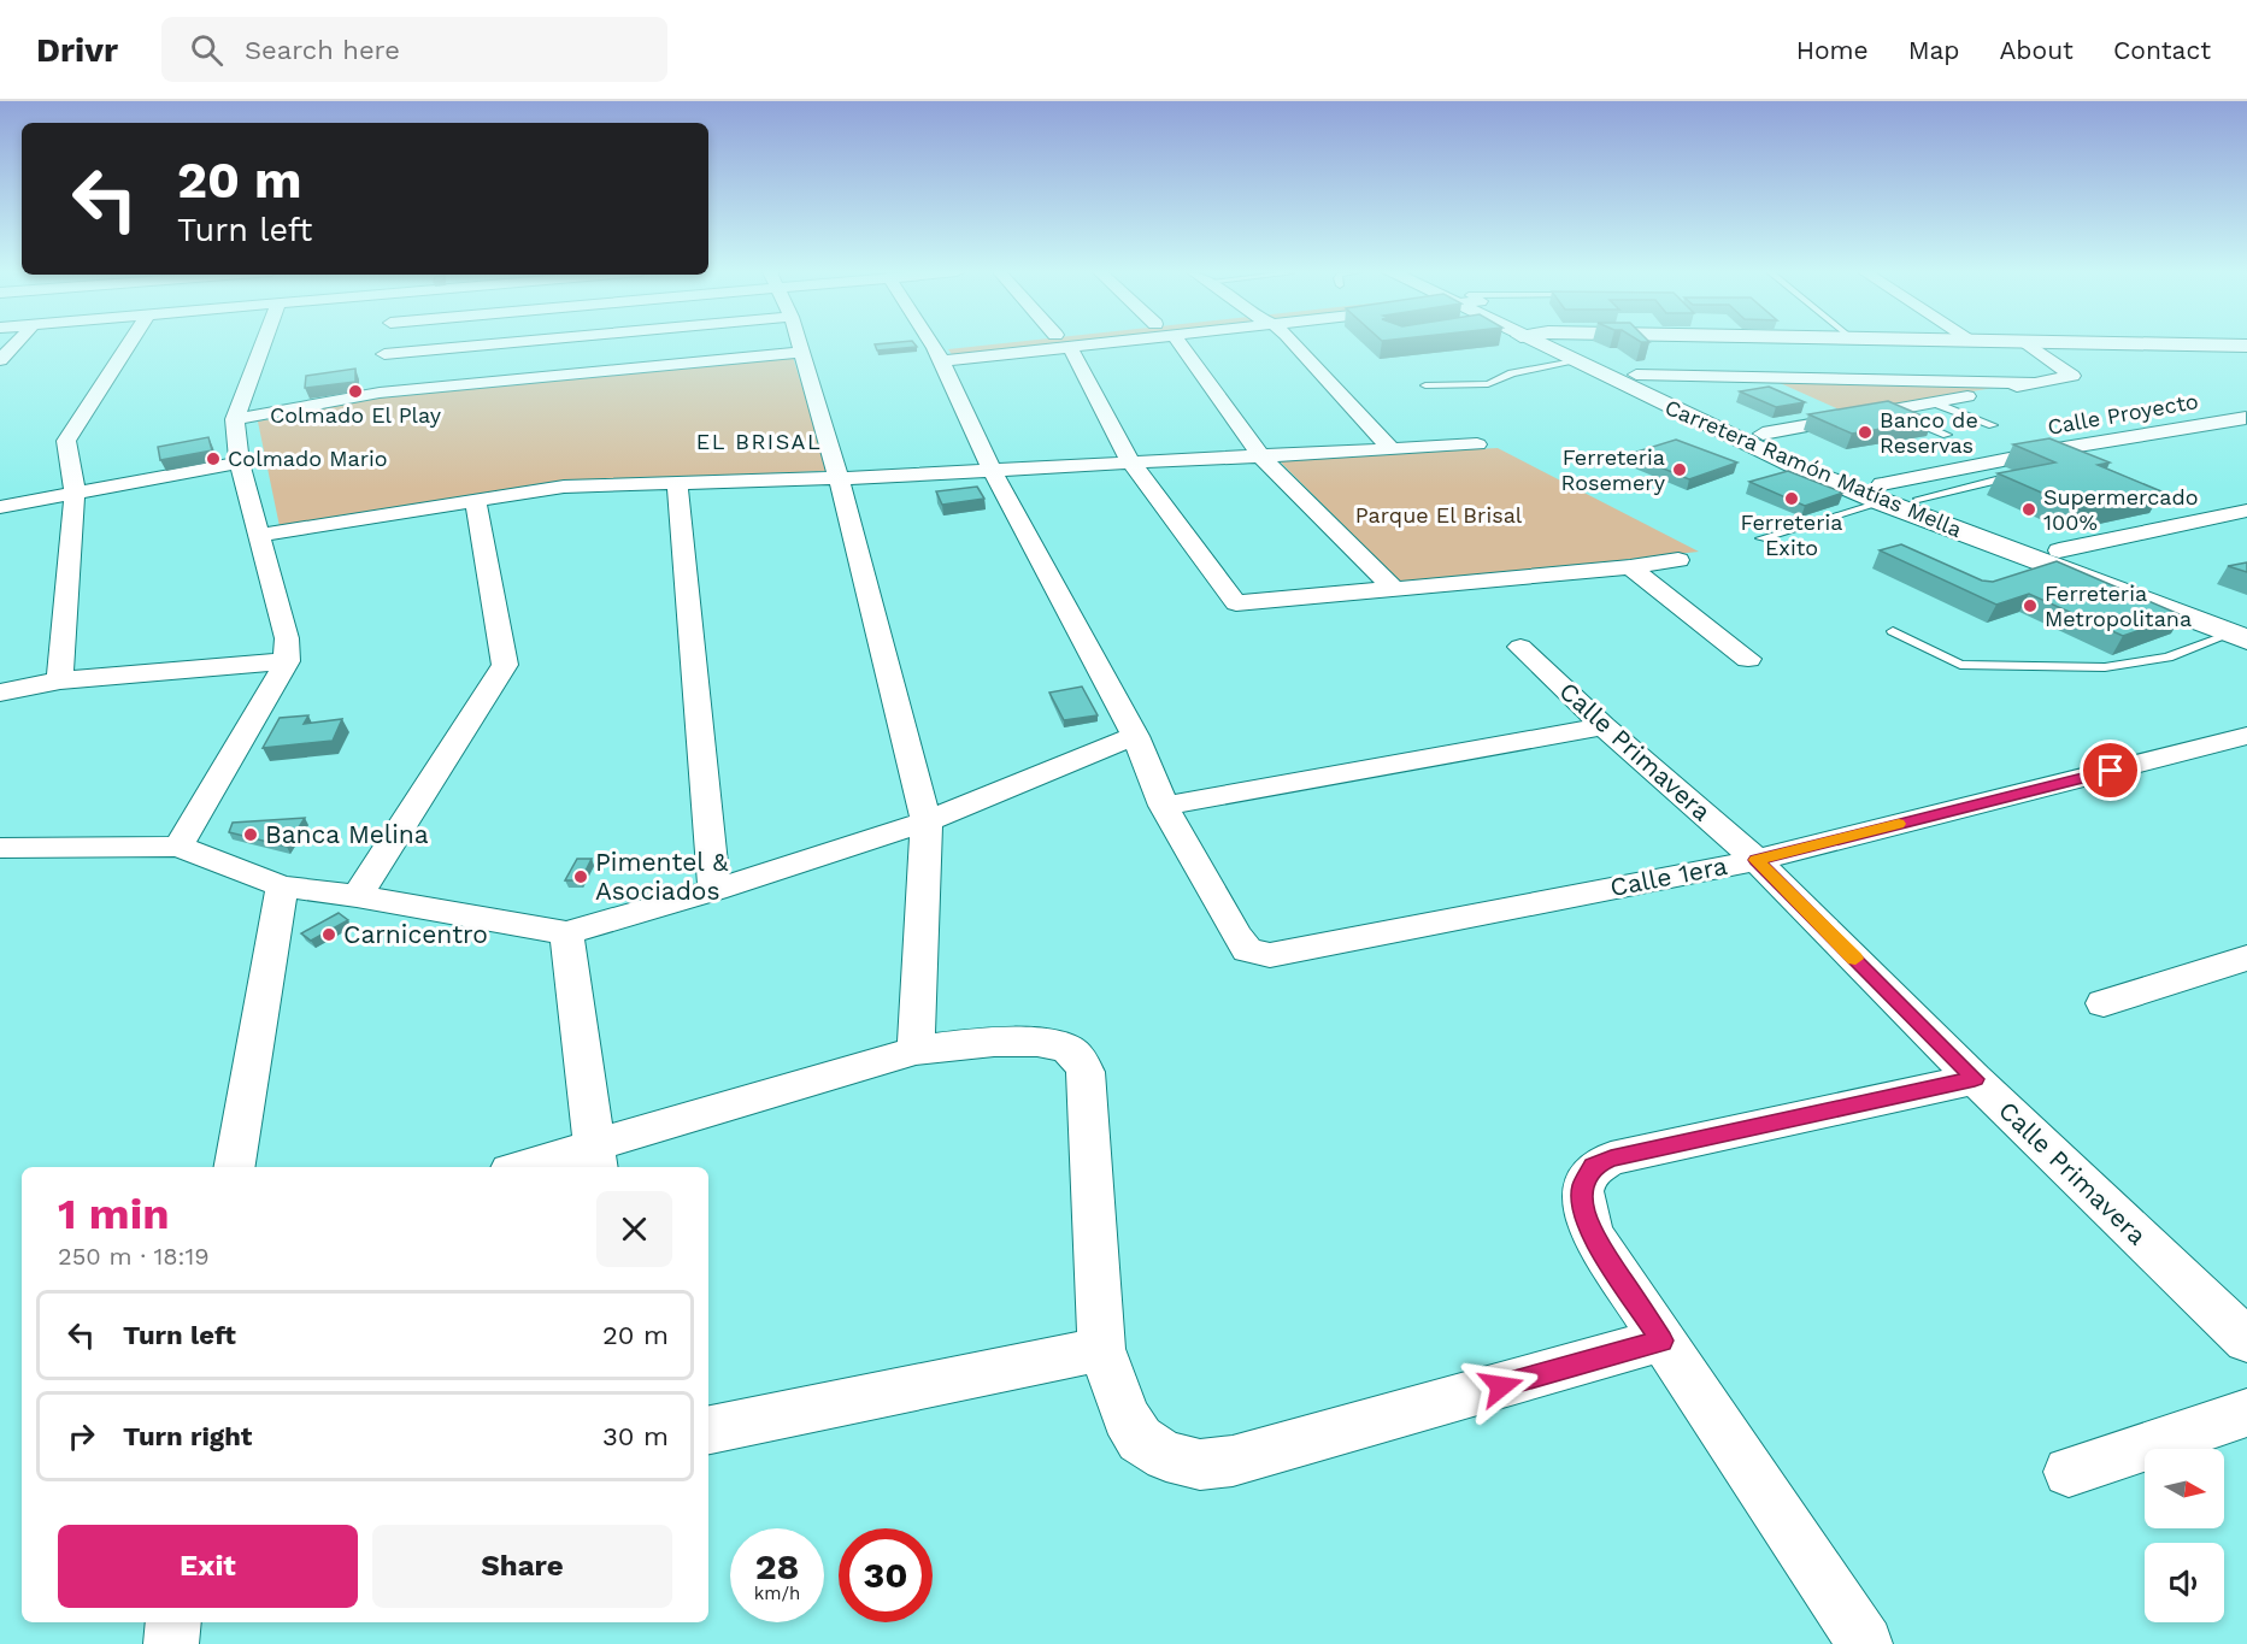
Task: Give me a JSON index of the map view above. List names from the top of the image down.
{
  "streets": {
    "main road": ["Carretera Ramón Matías Mella"],
    "street": ["Calle Proyecto", "Calle Primavera", "Calle 1era"]
  },
  "crossings": [
    ["Calle Proyecto", "Carretera Ramón Matías Mella"],
    ["Calle Primavera", "Calle 1era"]
  ],
  "districts": ["EL BRISAL"],
  "parks": ["Parque El Brisal"],
  "places": [
    "Colmado El Play",
    "Banco de Reservas",
    "Colmado Mario",
    "Ferreteria Rosemery",
    "Ferreteria Exito",
    "Supermercado 100%",
    "Ferreteria Metropolitana",
    "Banca Melina",
    "Pimentel & Asociados",
    "Carnicentro"
  ],
  "north": "right",
  "page": {
    "header": "Drivr",
    "search": "Search here",
    "nav": [
      "Home",
      "Map",
      "About",
      "Contact"
    ],
    "turn": ["20 m", "Turn left"],
    "heading": ["1 min", "250 m · 18:19"],
    "list": [
      {
        "name": "Turn left",
        "value": "20 m"
      },
      {
        "name": "Turn right",
        "value": "30 m"
      }
    ],
    "buttons": ["Exit", "Share"],
    "speed": "28 km/h",
    "limit": "30"
  }
}
